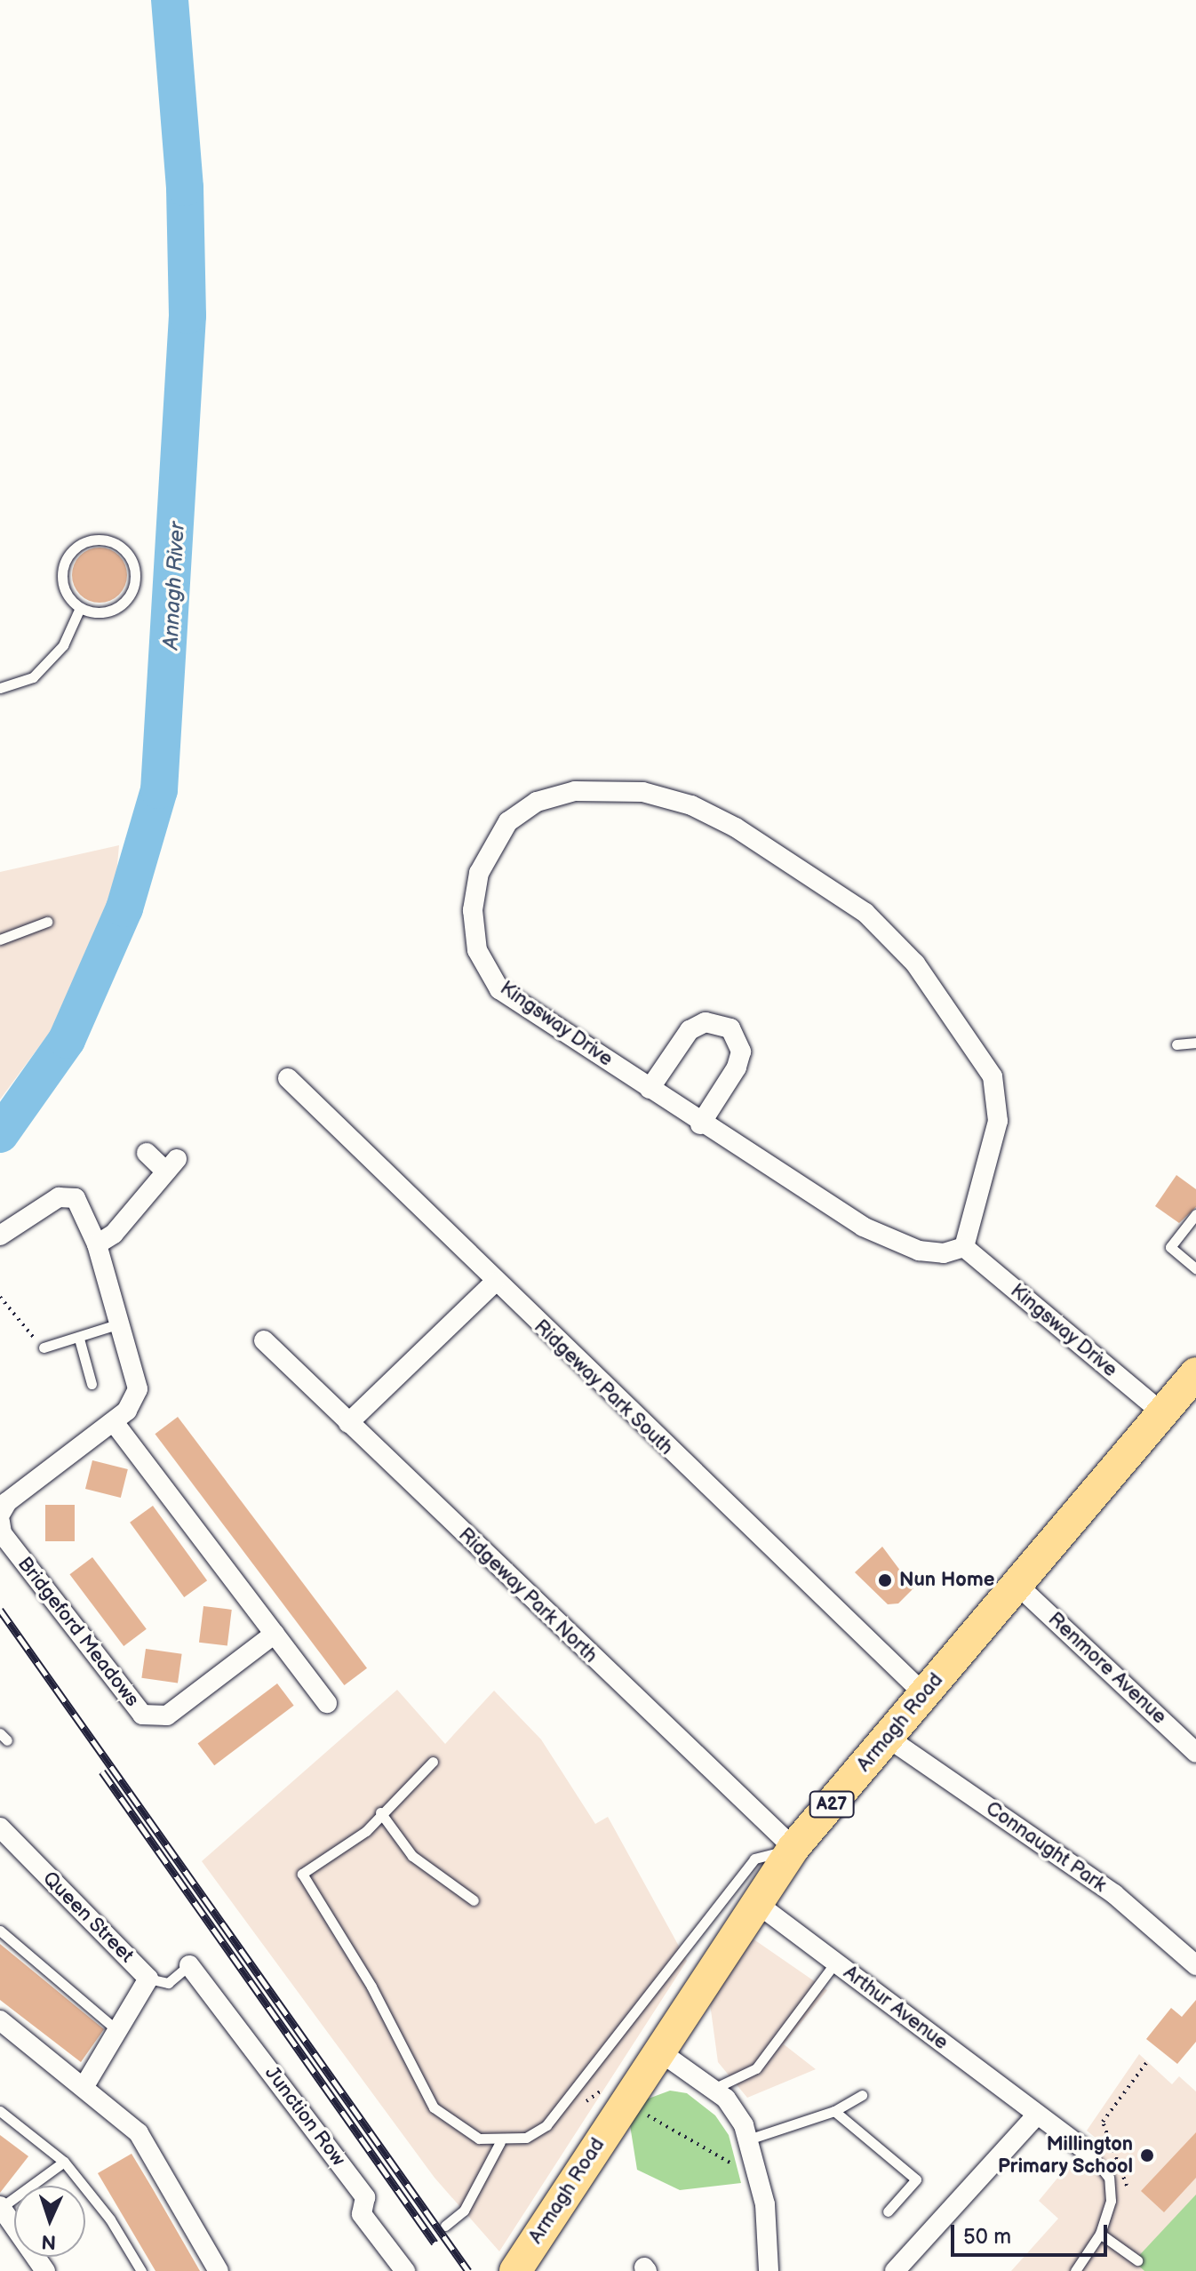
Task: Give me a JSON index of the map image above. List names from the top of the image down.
{
  "streets": {
    "main road": ["Armagh Road", "A27"],
    "street": [
      "Kingsway Drive",
      "Ridgeway Park South",
      "Ridgeway Park North",
      "Bridgeford Meadows",
      "Renmore Avenue",
      "Connaught Park",
      "Queen Street",
      "Arthur Avenue",
      "Junction Row"
    ]
  },
  "crossings": [
    ["Kingsway Drive", "Armagh Road"],
    ["Ridgeway Park South", "Armagh Road"],
    ["Ridgeway Park North", "Armagh Road"],
    ["Renmore Avenue", "Armagh Road"],
    ["Armagh Road", "Connaught Park"],
    ["Armagh Road", "Arthur Avenue"]
  ],
  "water": ["Annagh River"],
  "places": ["Nun Home", "Millington Primary School"],
  "scale_bar": "50 m",
  "north": "bottom"
}
